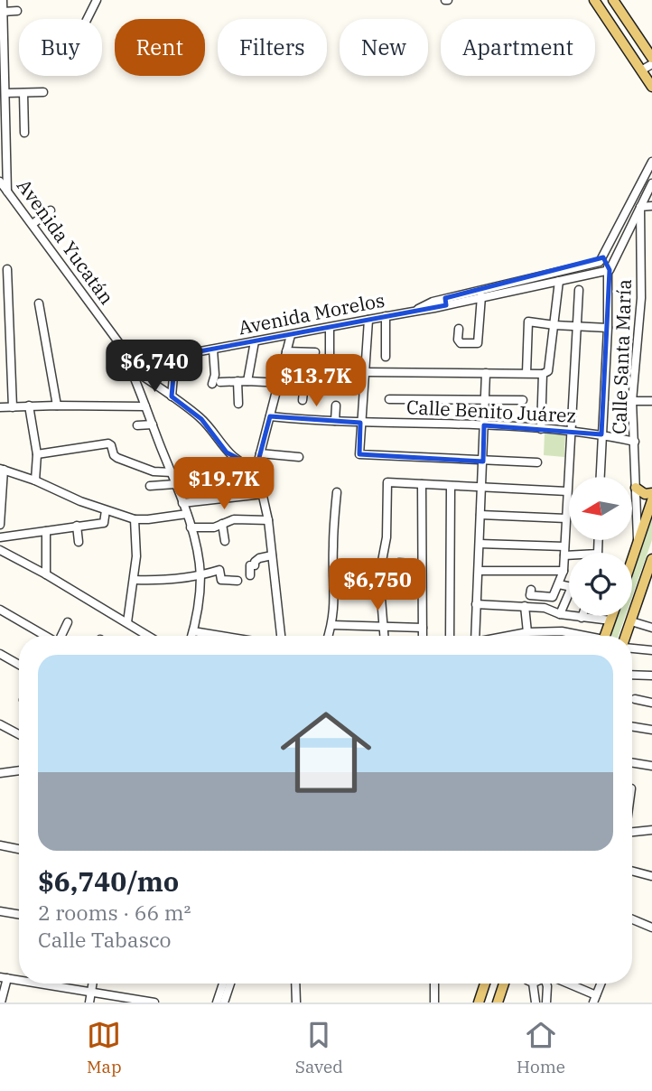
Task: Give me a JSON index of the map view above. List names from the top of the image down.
{
  "streets": {
    "street": [
      "Avenida Yucatán",
      "Avenida Morelos",
      "Calle Santa María",
      "Calle Benito Juárez"
    ]
  },
  "crossings": [
    ["Calle Santa María", "Calle Benito Juárez"]
  ],
  "north": "left",
  "page": {
    "chip": [
      "Buy",
      "Rent",
      "Filters",
      "New",
      "Apartment"
    ],
    "price": [
      "$6,740",
      "$13.7K",
      "$19.7K",
      "$6,750"
    ],
    "list": [
      {
        "name": "$6,740/mo",
        "note": "2 rooms · 66 m² · Calle Tabasco"
      }
    ],
    "tabs": ["Map", "Saved", "Home"]
  }
}
